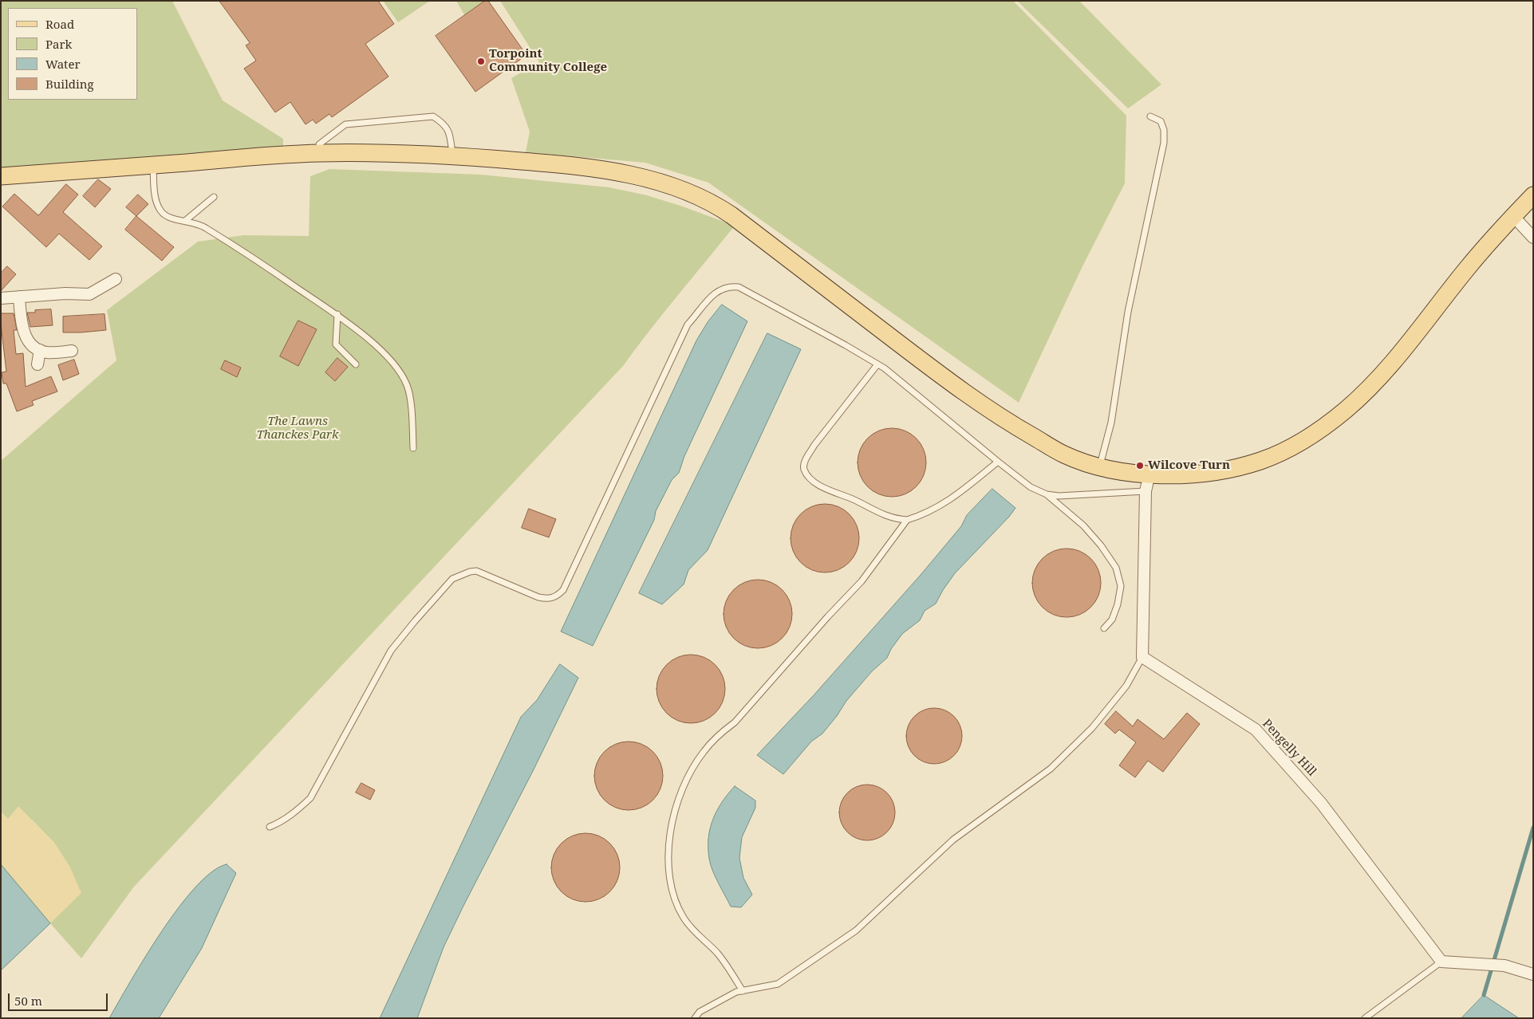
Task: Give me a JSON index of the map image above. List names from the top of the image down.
{
  "streets": {
    "street": ["Pengelly Hill"]
  },
  "parks": ["The Lawns Thanckes Park"],
  "places": ["Torpoint Community College", "Wilcove Turn"],
  "legend": [
    "Road",
    "Park",
    "Water",
    "Building"
  ],
  "scale_bar": "50 m"
}
